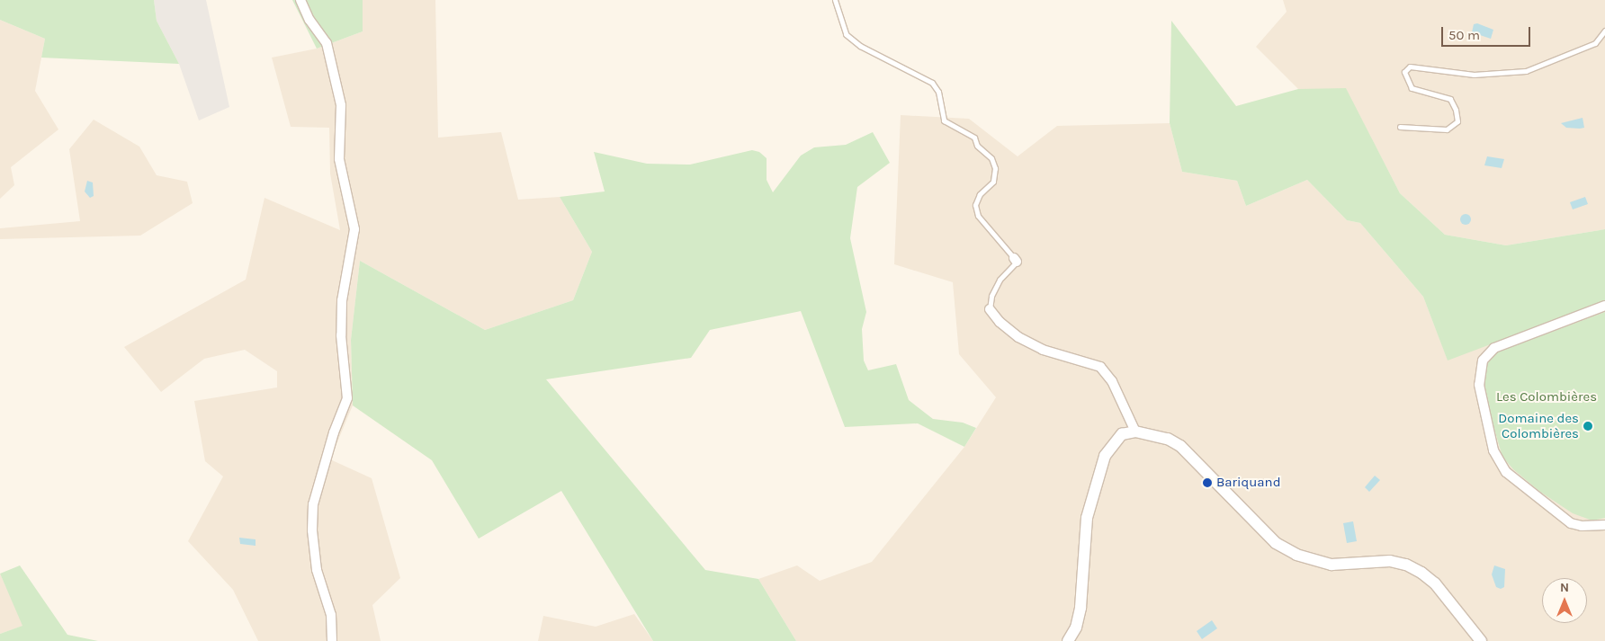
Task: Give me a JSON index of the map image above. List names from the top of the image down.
{
  "parks": ["Les Colombières"],
  "places": ["Domaine des Colombières", "Bariquand"],
  "scale_bar": "50 m",
  "north": "top"
}
